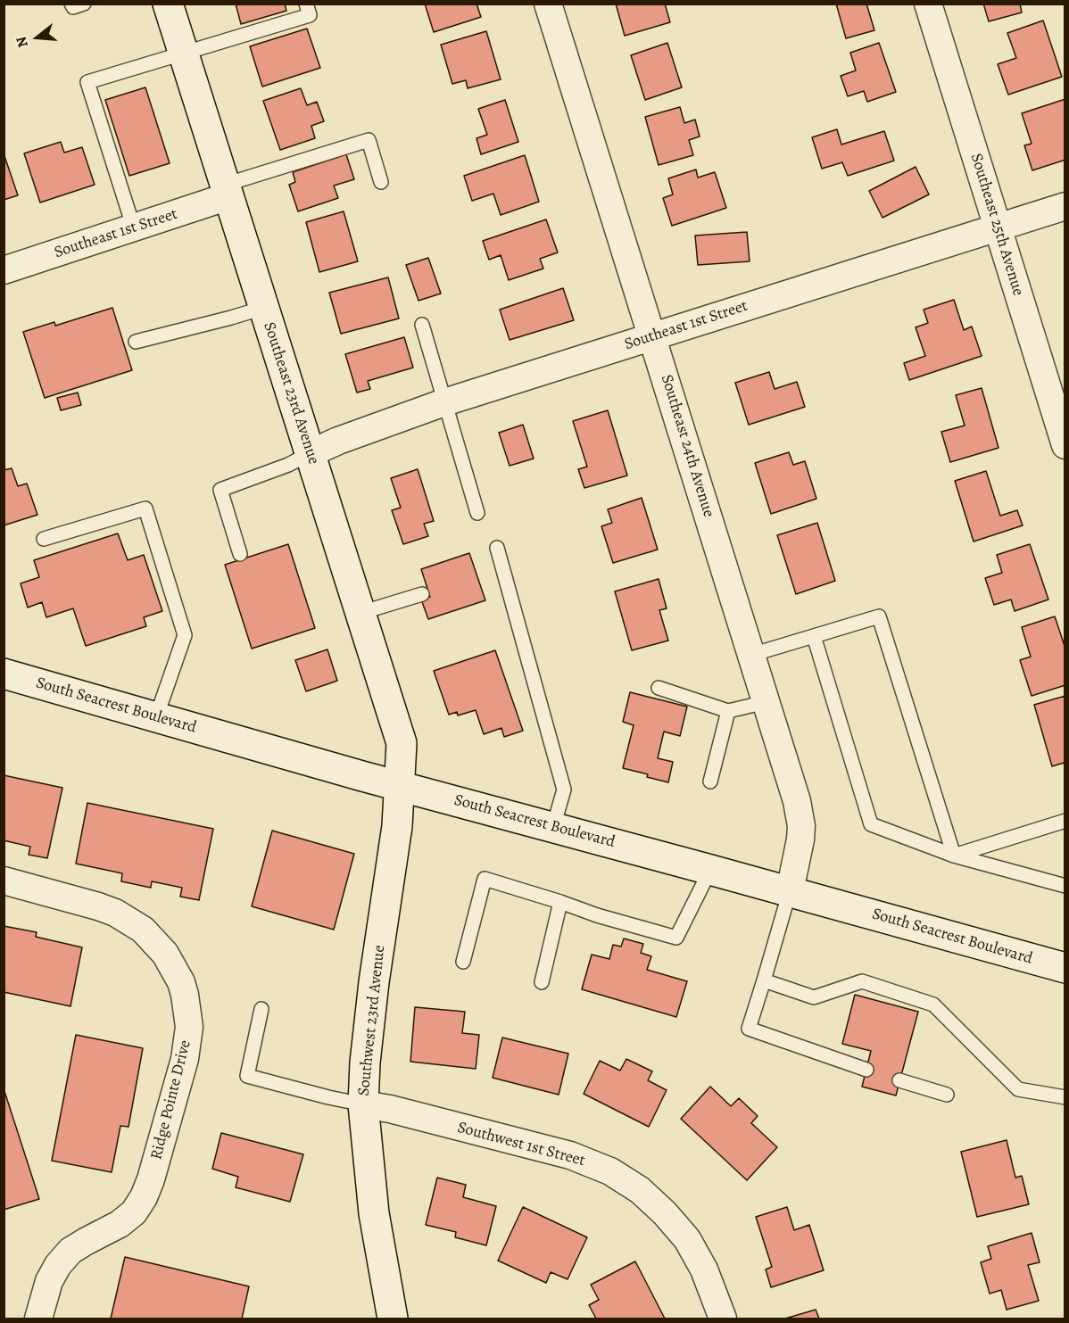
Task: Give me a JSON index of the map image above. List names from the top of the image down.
{
  "streets": {
    "street": [
      "Southeast 25th Avenue",
      "Southeast 1st Street",
      "Southeast 23rd Avenue",
      "Southeast 24th Avenue",
      "South Seacrest Boulevard",
      "Southwest 23rd Avenue",
      "Ridge Pointe Drive",
      "Southwest 1st Street"
    ]
  },
  "crossings": [
    ["Southeast 25th Avenue", "Southeast 1st Street"],
    ["Southeast 1st Street", "Southeast 23rd Avenue"],
    ["Southeast 1st Street", "Southeast 24th Avenue"],
    ["Southeast 23rd Avenue", "South Seacrest Boulevard"],
    ["Southeast 23rd Avenue", "Southwest 23rd Avenue"],
    ["Southeast 24th Avenue", "South Seacrest Boulevard"],
    ["South Seacrest Boulevard", "Southwest 23rd Avenue"],
    ["Southwest 23rd Avenue", "Southwest 1st Street"]
  ],
  "north": "left"
}
